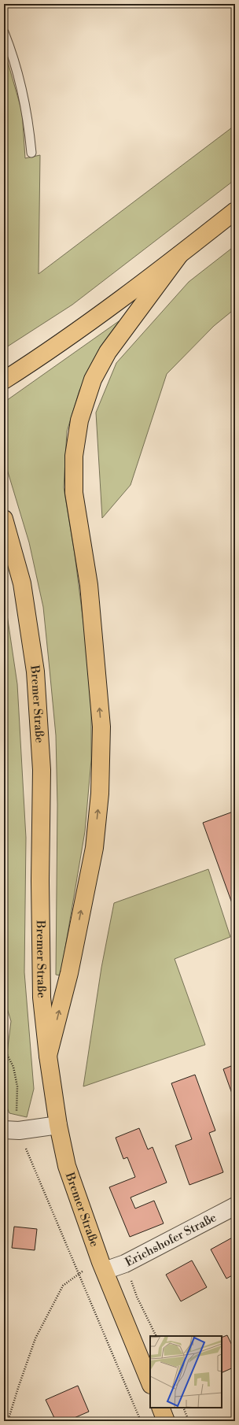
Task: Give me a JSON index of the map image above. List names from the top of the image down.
{
  "streets": {
    "main road": ["Bremer Straße"],
    "street": ["Erichshofer Straße"]
  },
  "crossings": [
    ["Bremer Straße", "Erichshofer Straße"]
  ]
}
